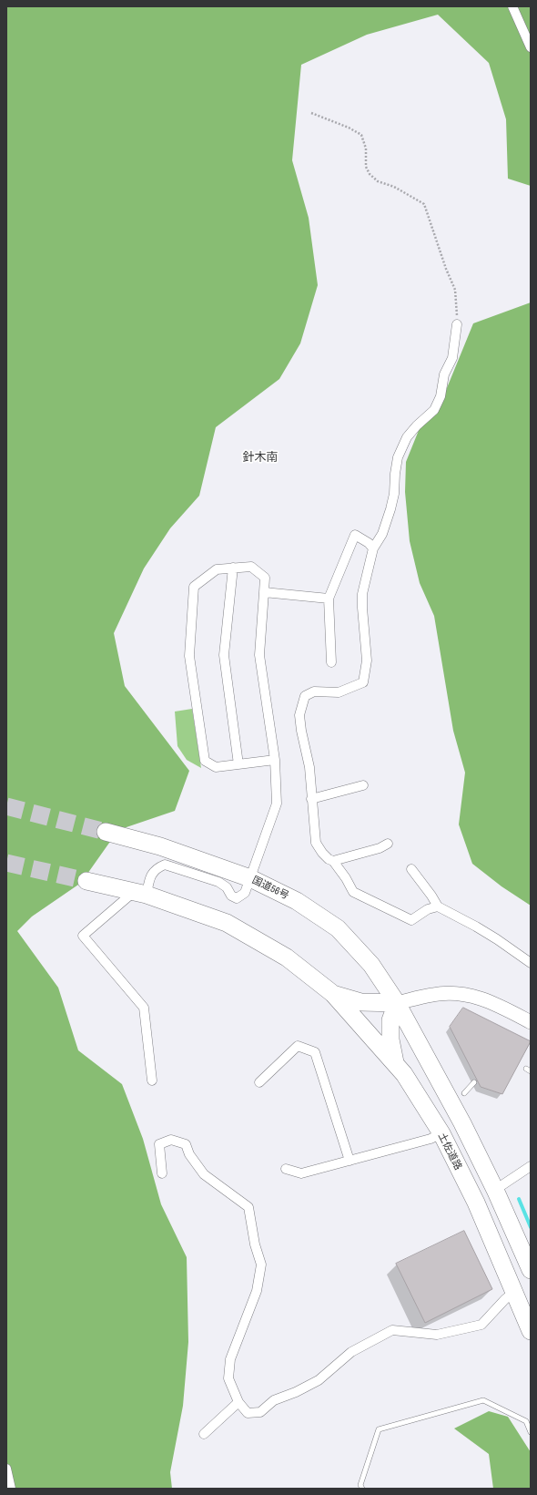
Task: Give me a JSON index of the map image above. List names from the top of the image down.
{
  "streets": {
    "highway": ["国道56号", "土佐道路"]
  },
  "districts": ["針木南"]
}
